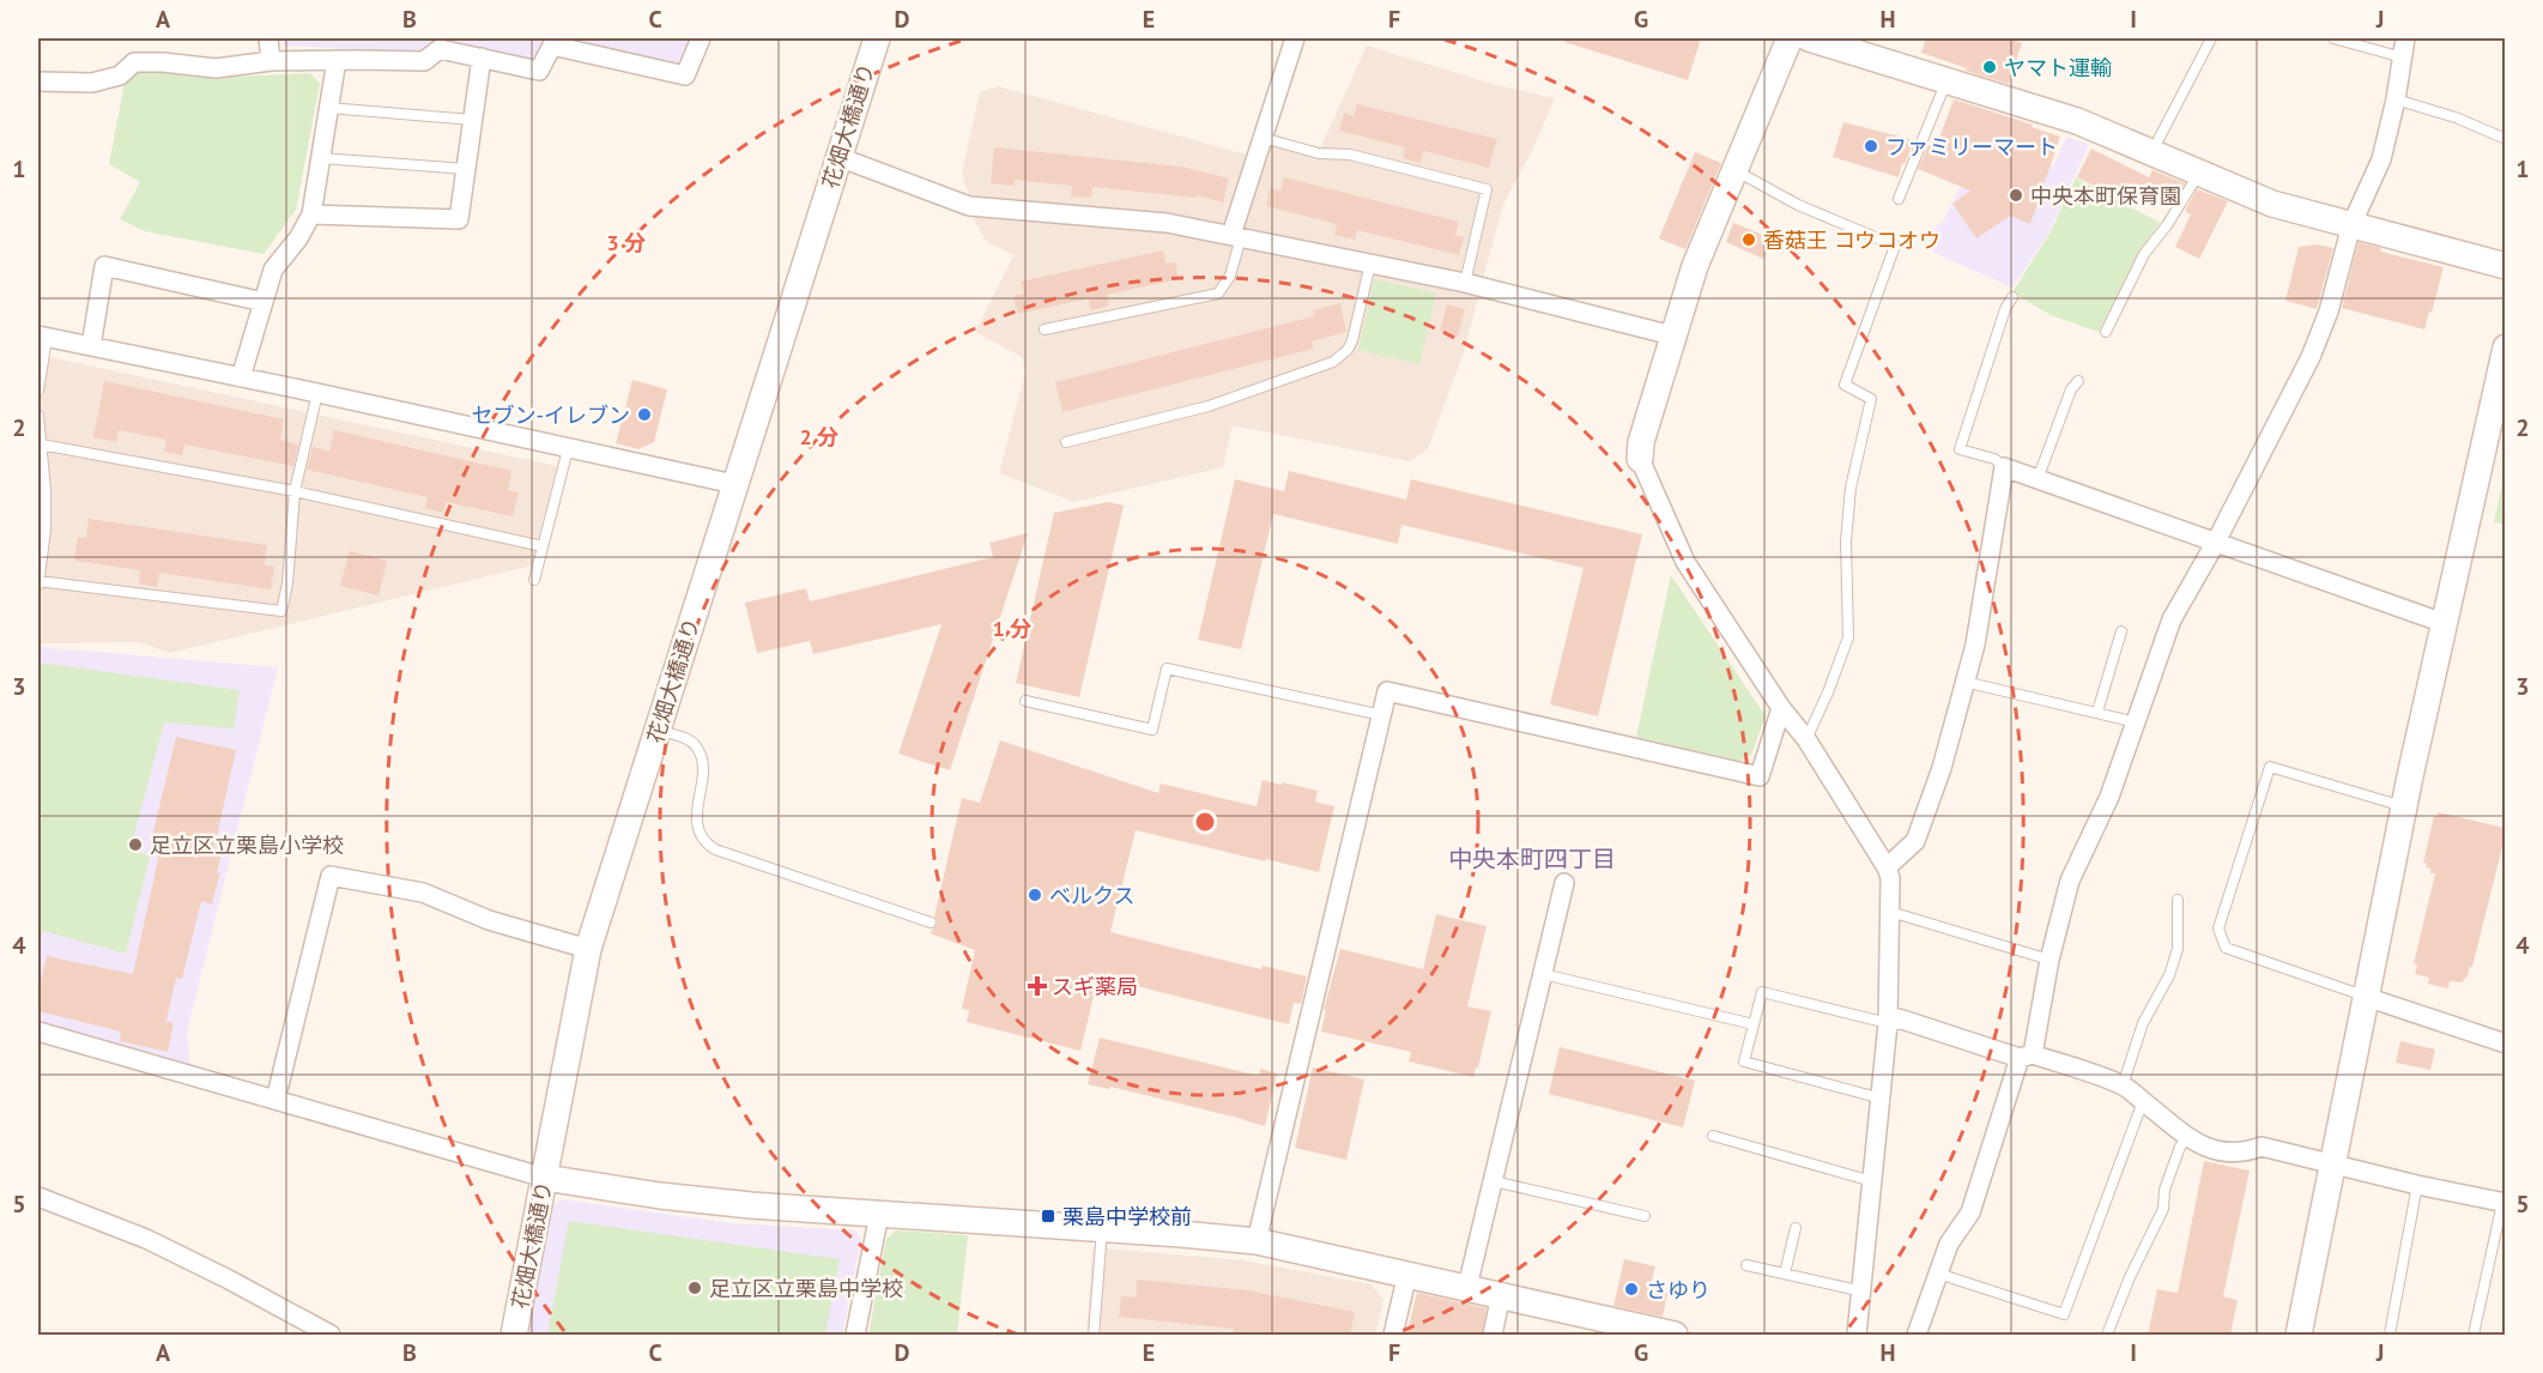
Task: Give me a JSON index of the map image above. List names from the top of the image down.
{
  "streets": {
    "street": ["花畑大橋通り"]
  },
  "districts": ["中央本町四丁目"],
  "places": {
    "other": [
      "ヤマト運輸",
      "ファミリーマート",
      "中央本町保育園",
      "香菇王 コウコオウ",
      "セブン-イレブン",
      "足立区立栗島小学校",
      "ベルクス",
      "足立区立栗島中学校",
      "さゆり"
    ],
    "health": ["スギ薬局"],
    "transit": ["栗島中学校前"]
  },
  "grid": {
    "columns": [
      "A",
      "B",
      "C",
      "D",
      "E",
      "F",
      "G",
      "H",
      "I",
      "J"
    ],
    "rows": [
      "1",
      "2",
      "3",
      "4",
      "5"
    ]
  },
  "rings": ["3 分", "2 分", "1 分"]
}
